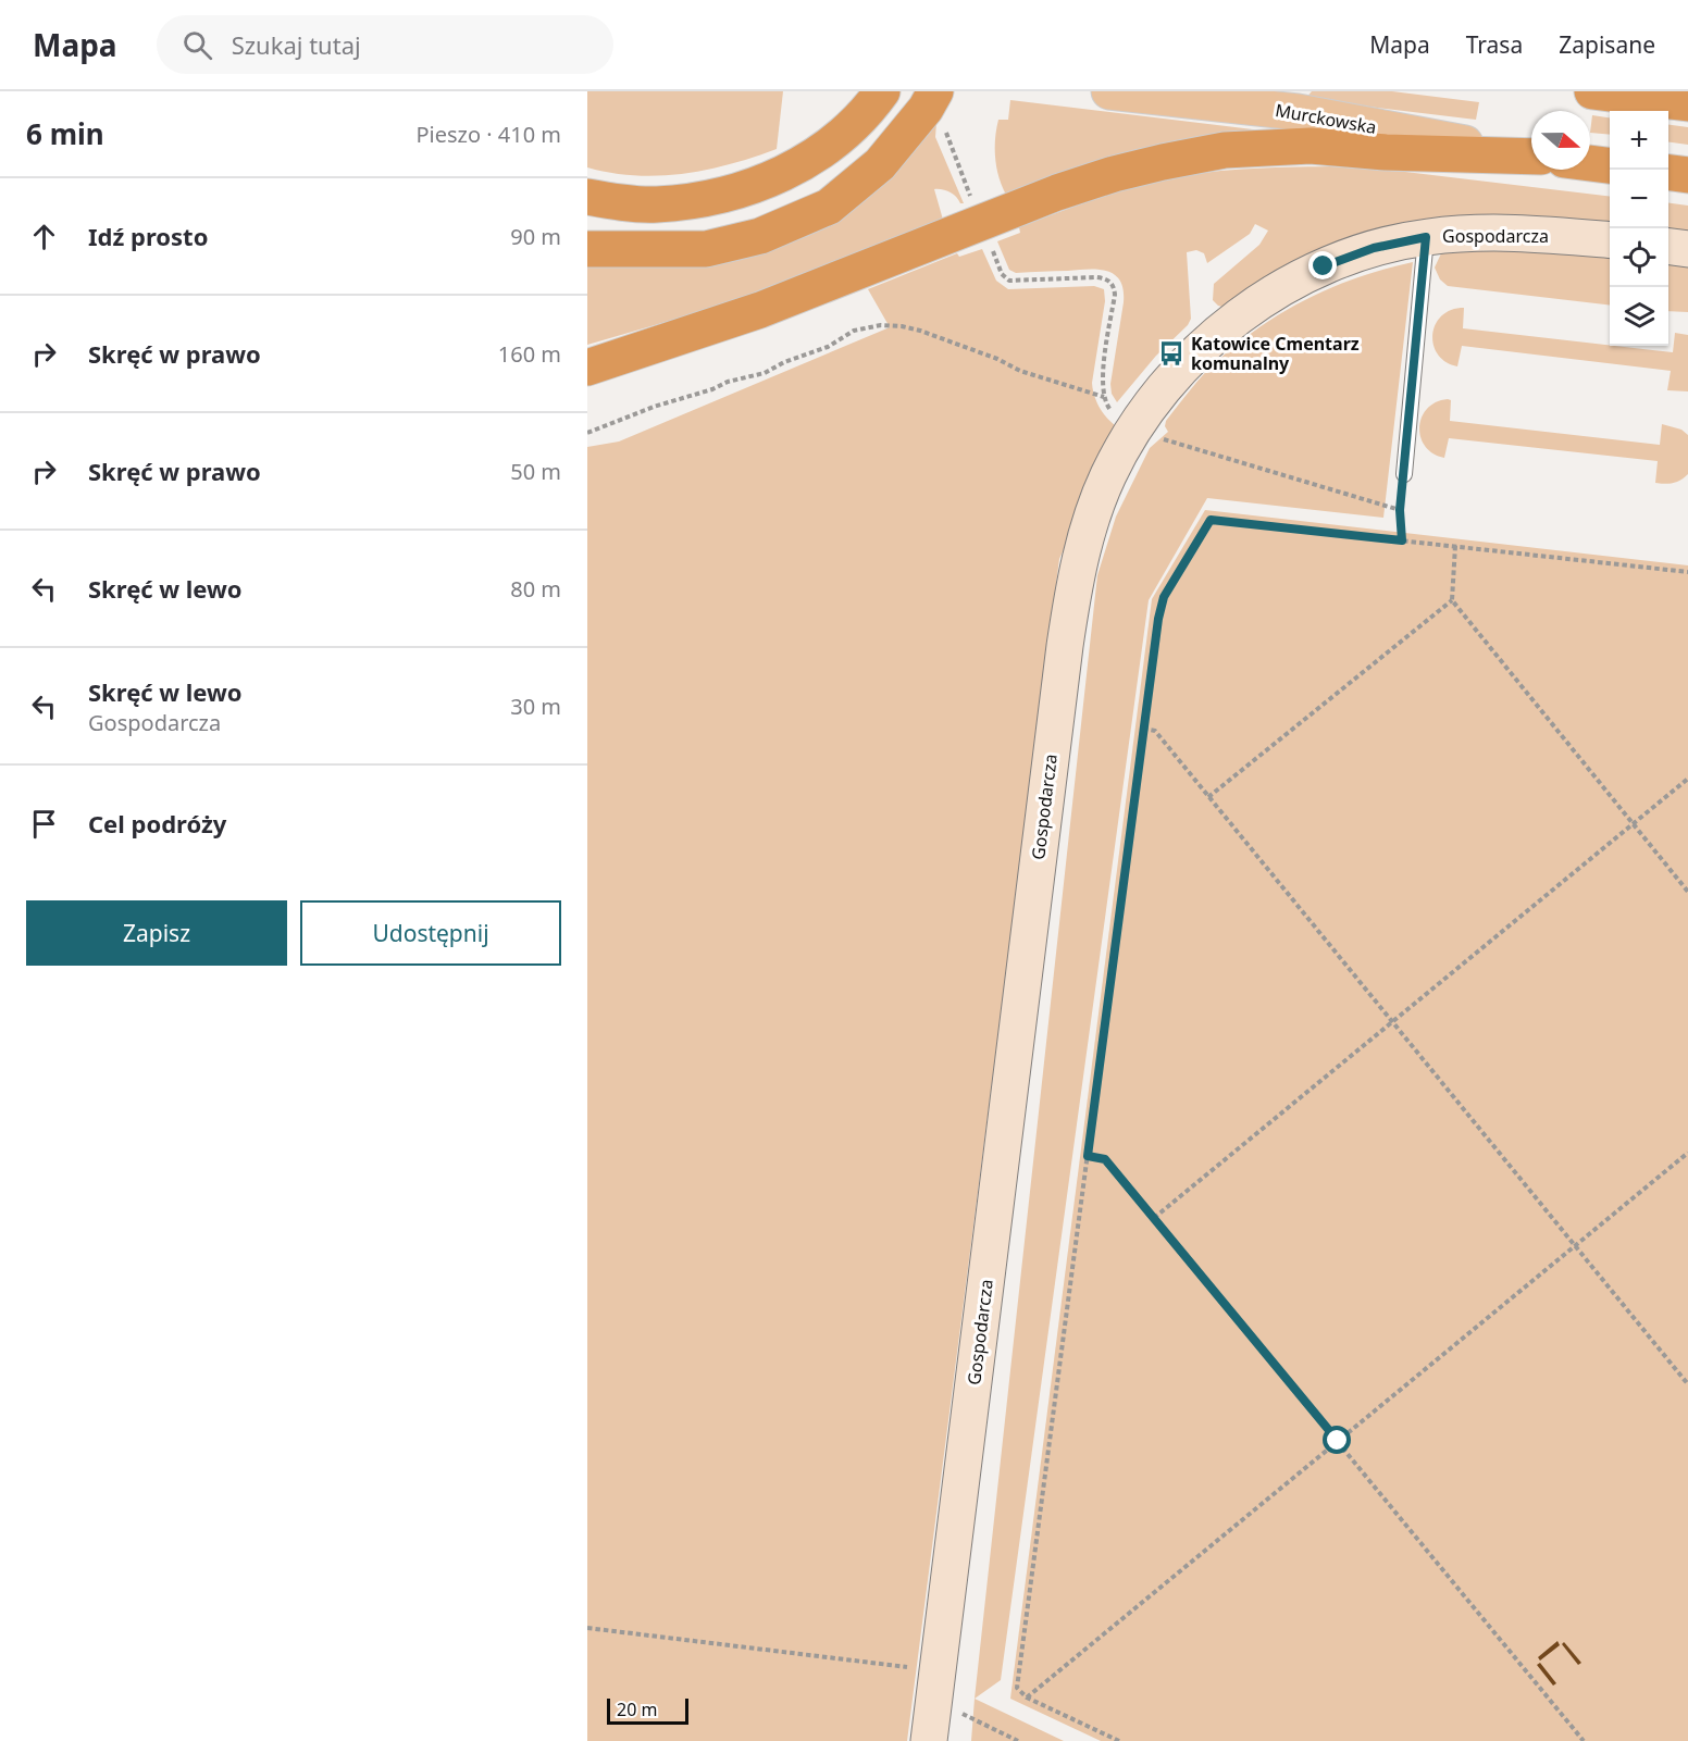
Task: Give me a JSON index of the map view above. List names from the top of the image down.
{
  "streets": {
    "main road": ["Murckowska"],
    "street": ["Gospodarcza"]
  },
  "places": {
    "bus stop": ["Katowice Cmentarz komunalny"]
  },
  "scale_bar": "20 m",
  "north": "right",
  "page": {
    "header": "Mapa",
    "search": "Szukaj tutaj",
    "nav": ["Mapa", "Trasa", "Zapisane"],
    "heading": ["6 min", "Pieszo · 410 m"],
    "map_buttons": ["+", "−"],
    "list": [
      ["Idź prosto", "90 m"],
      ["Skręć w prawo", "160 m"],
      ["Skręć w prawo", "50 m"],
      ["Skręć w lewo", "80 m"],
      ["Skręć w lewo", "Gospodarcza", "30 m"],
      "Cel podróży"
    ],
    "buttons": ["Zapisz", "Udostępnij"],
    "scale": "20 m"
  }
}
